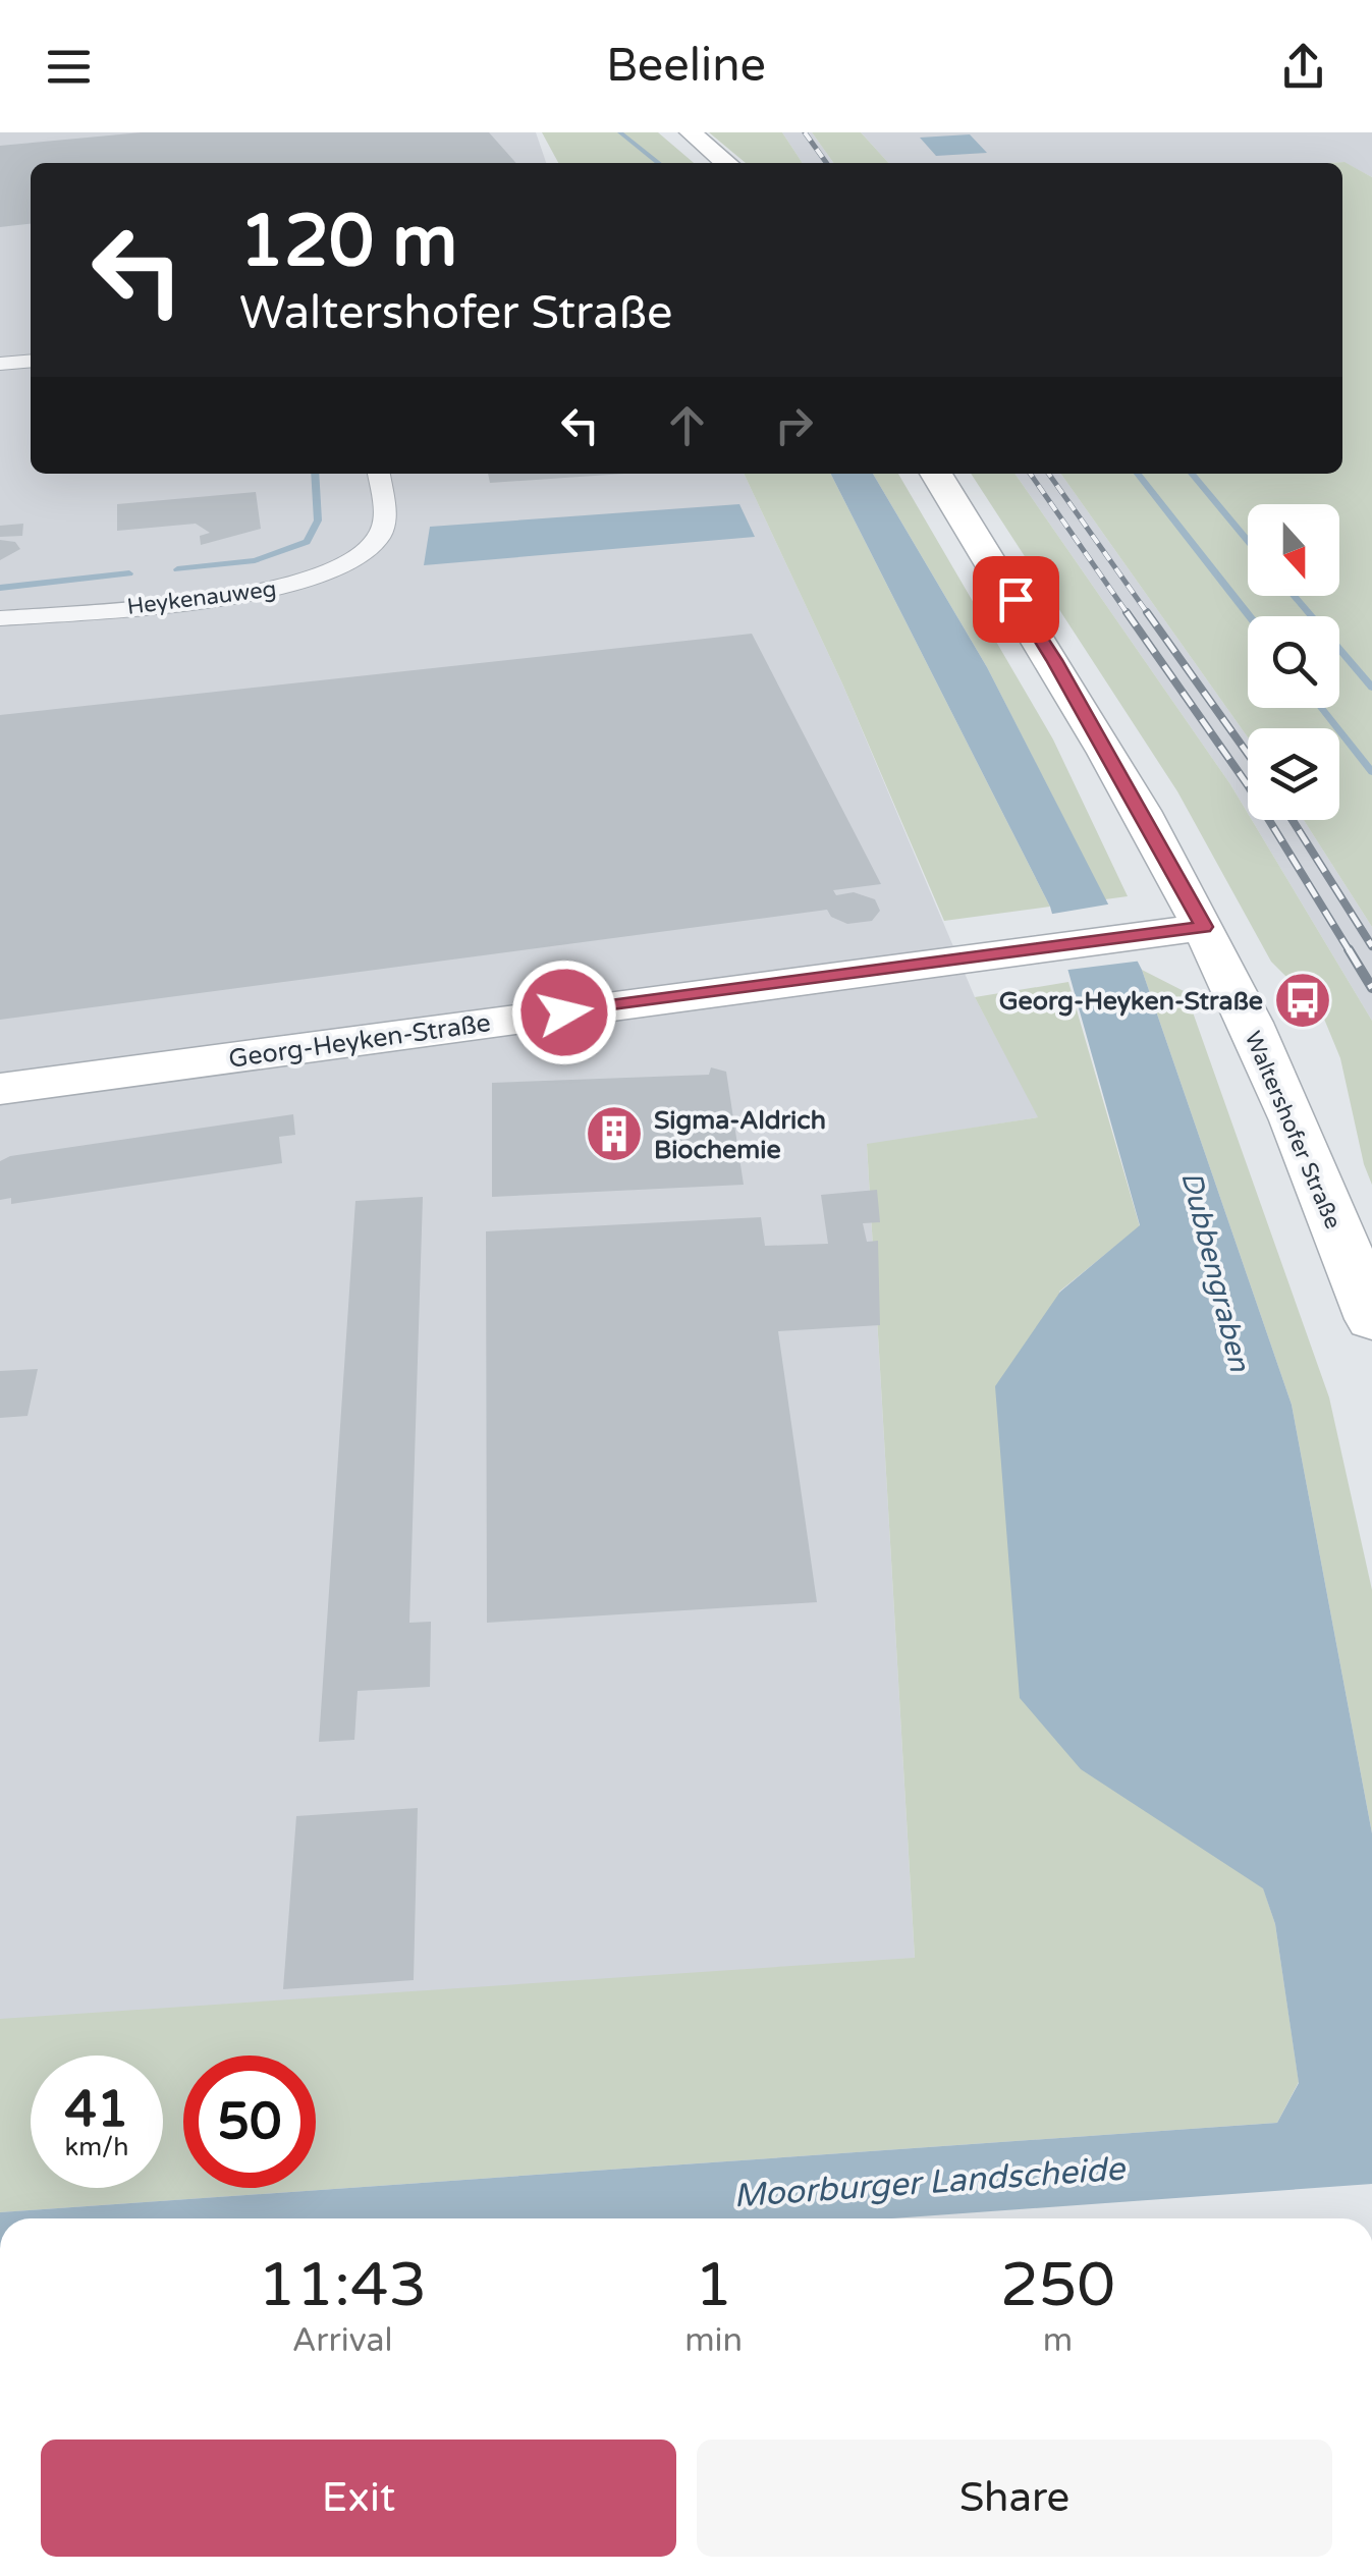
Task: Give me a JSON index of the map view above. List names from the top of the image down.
{
  "streets": {
    "main road": ["Georg-Heyken-Straße", "Waltershofer Straße"],
    "street": ["Heykenauweg"]
  },
  "crossings": [
    ["Georg-Heyken-Straße", "Waltershofer Straße"]
  ],
  "water": ["Dubbengraben", "Moorburger Landscheide"],
  "places": {
    "bus stop": ["Georg-Heyken-Straße"],
    "building": ["Sigma-Aldrich Biochemie"]
  },
  "north": "bottom",
  "page": {
    "header": "Beeline",
    "turn": ["120 m", "Waltershofer Straße"],
    "speed": "41 km/h",
    "limit": "50",
    "eta": [
      "11:43",
      "Arrival",
      "1",
      "min",
      "250",
      "m"
    ],
    "buttons": ["Exit", "Share"]
  }
}
